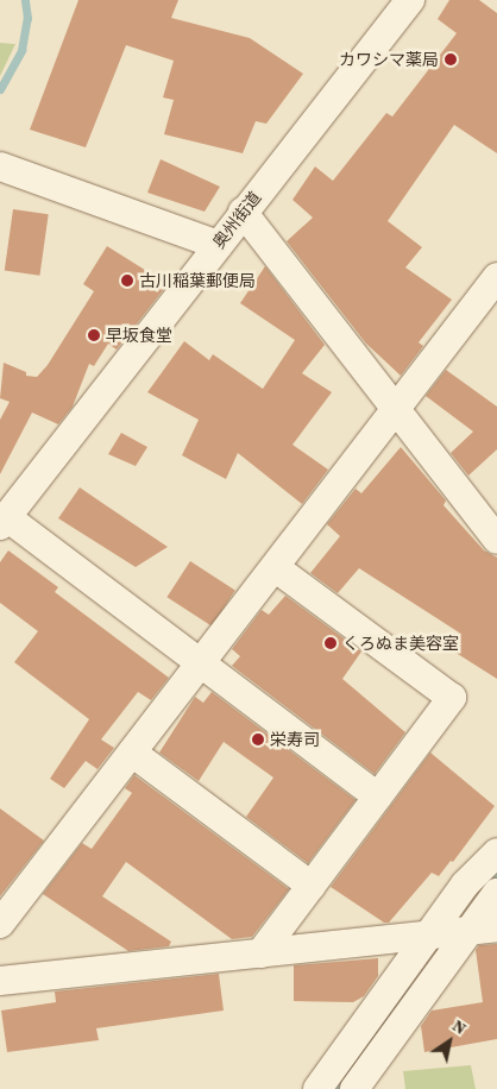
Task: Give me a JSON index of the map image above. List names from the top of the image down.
{
  "streets": {
    "street": ["奥州街道"]
  },
  "places": [
    "カワシマ薬局",
    "古川稲葉郵便局",
    "早坂食堂",
    "くろぬま美容室",
    "栄寿司"
  ],
  "north": "top right"
}
